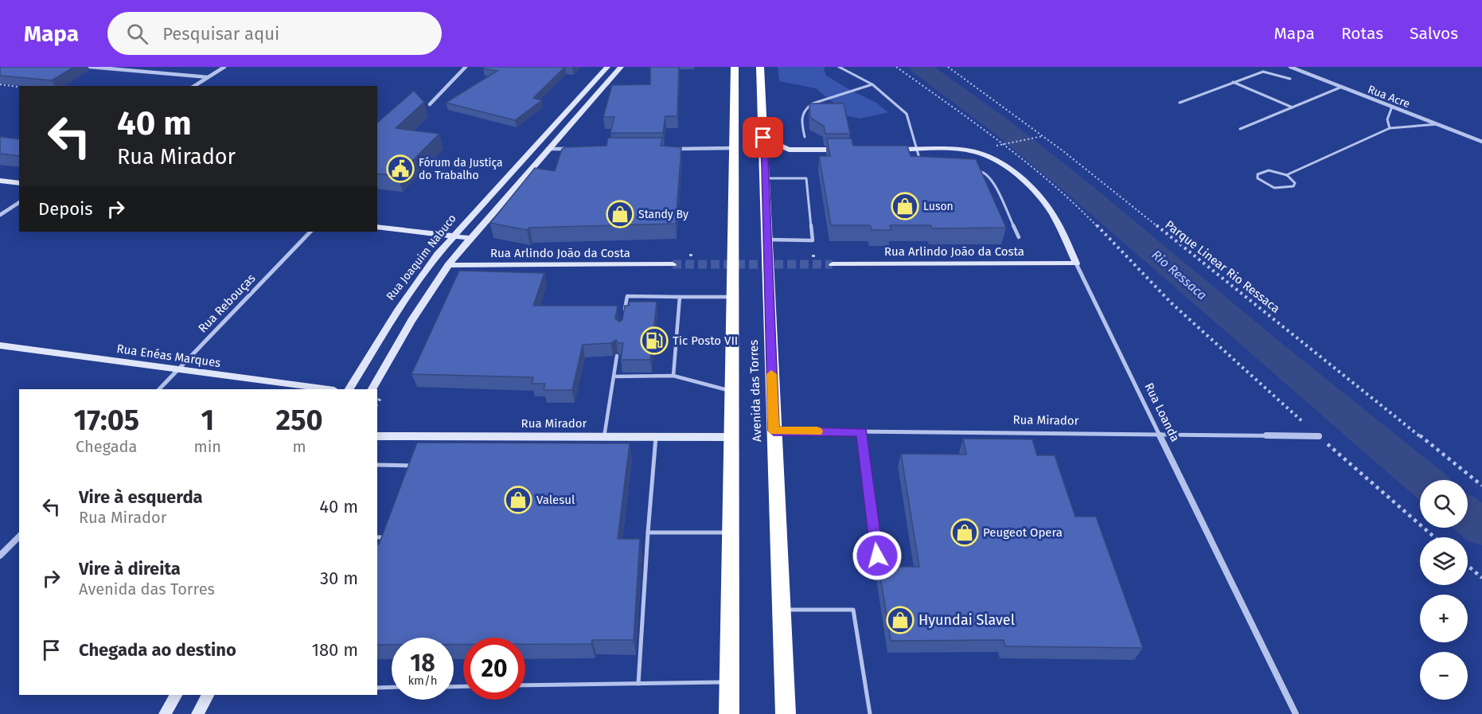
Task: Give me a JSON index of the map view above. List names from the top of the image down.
{
  "streets": {
    "highway": ["Avenida das Torres"],
    "main road": [
      "Rua Arlindo João da Costa",
      "Rua Joaquim Nabuco",
      "Rua Enéas Marques",
      "Rua Loanda",
      "Rua Mirador"
    ],
    "street": ["Rua Acre", "Rua Rebouças"],
    "path": ["Parque Linear Rio Ressaca"]
  },
  "crossings": [
    ["Rua Arlindo João da Costa", "Rua Loanda"],
    ["Rua Rebouças", "Rua Enéas Marques"],
    ["Avenida das Torres", "Rua Mirador"],
    ["Rua Loanda", "Rua Mirador"]
  ],
  "water": ["Rio Ressaca"],
  "places": {
    "public building": ["Fórum da Justiça do Trabalho"],
    "shop": [
      "Luson",
      "Standy By",
      "Valesul",
      "Peugeot Opera",
      "Hyundai Slavel"
    ],
    "fuel station": ["Tic Posto VII"]
  },
  "page": {
    "header": "Mapa",
    "search": "Pesquisar aqui",
    "nav": ["Mapa", "Rotas", "Salvos"],
    "turn": ["40 m", "Rua Mirador"],
    "then": "Depois",
    "eta": [
      "17:05",
      "Chegada",
      "1",
      "min",
      "250",
      "m"
    ],
    "list": [
      {
        "name": "Vire à esquerda",
        "note": "Rua Mirador",
        "value": "40 m"
      },
      {
        "name": "Vire à direita",
        "note": "Avenida das Torres",
        "value": "30 m"
      },
      {
        "name": "Chegada ao destino",
        "value": "180 m"
      }
    ],
    "map_buttons": ["+", "−"],
    "speed": "18 km/h",
    "limit": "20"
  }
}
